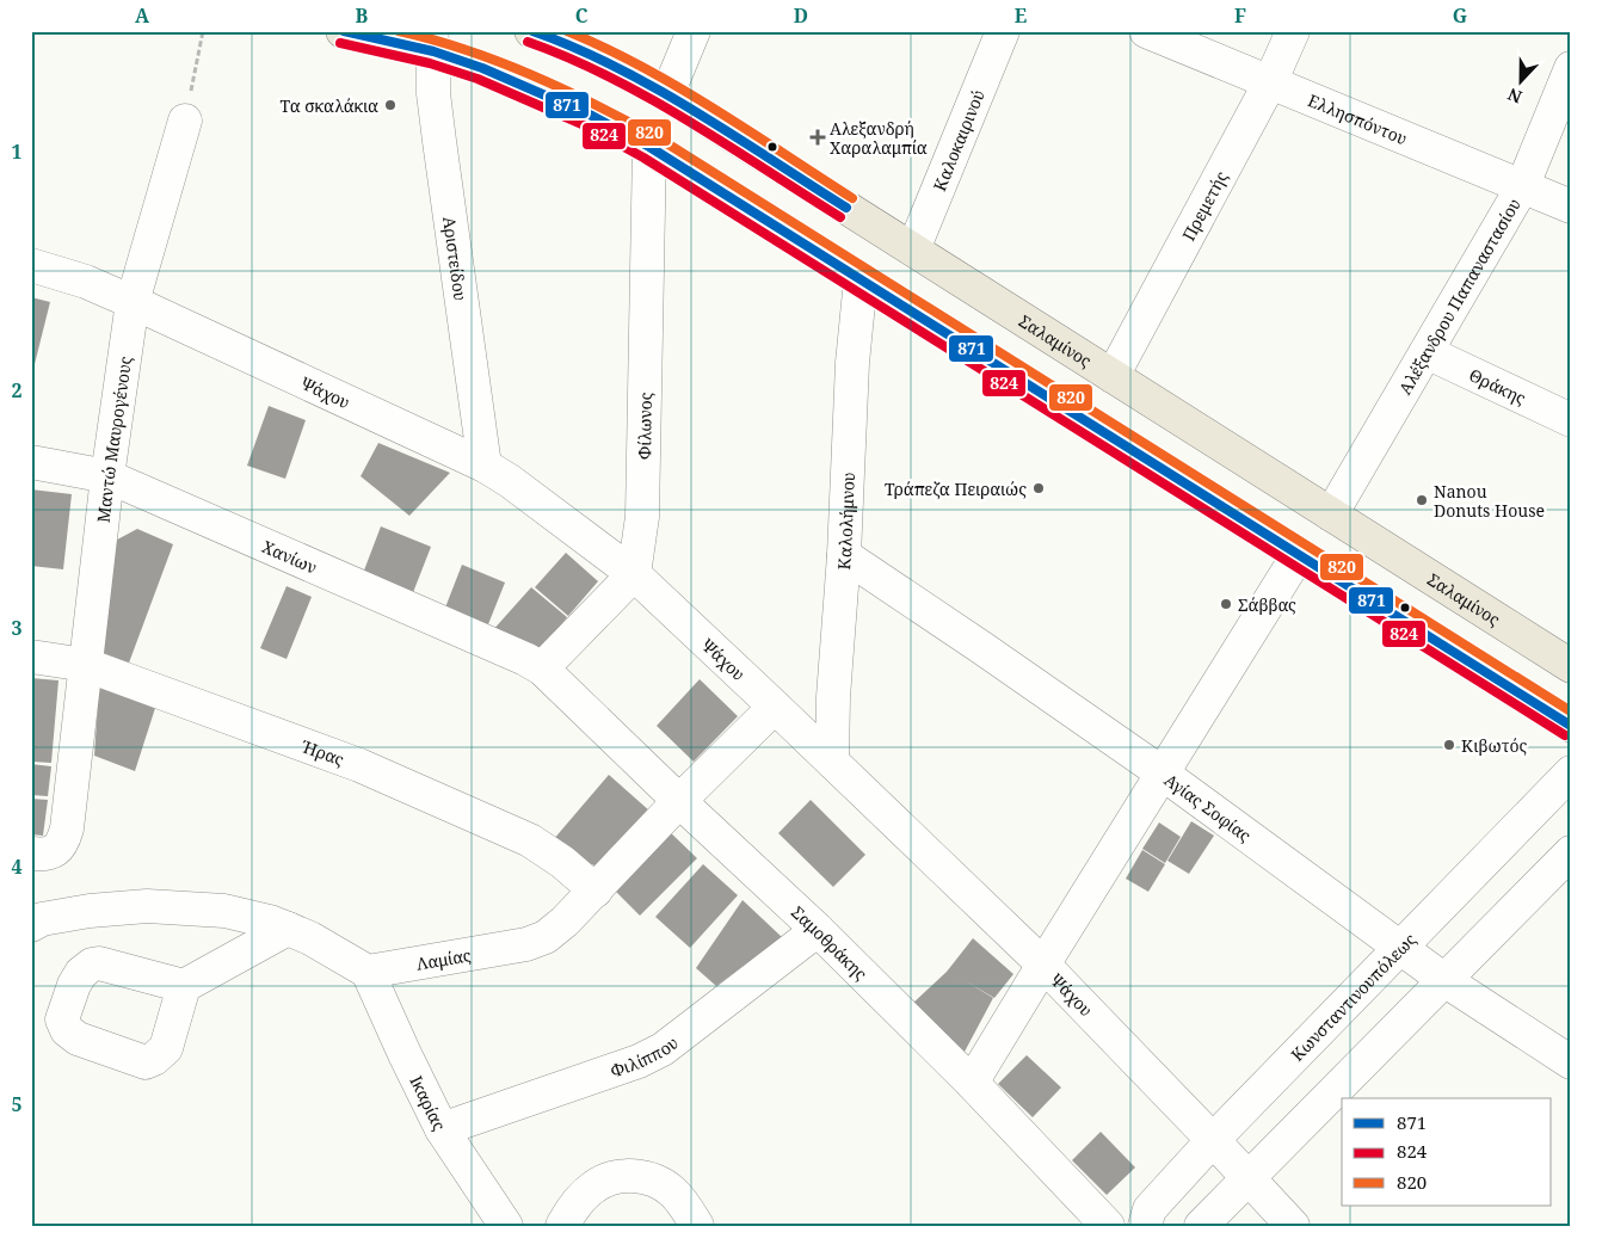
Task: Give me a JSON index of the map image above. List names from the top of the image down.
{
  "streets": {
    "main road": ["Σαλαμίνος"],
    "street": [
      "Ελλησπόντου",
      "Καλοκαιρινού",
      "Πρεμετής",
      "Αριστείδου",
      "Αλέξανδρου Παπαναστασίου",
      "Θράκης",
      "Ψάχου",
      "Φίλωνος",
      "Μαντώ Μαυρογένους",
      "Καλολήμνου",
      "Χανίων",
      "Ήρας",
      "Αγίας Σοφίας",
      "Σαμοθράκης",
      "Λαμίας",
      "Κωνσταντινουπόλεως",
      "Φιλίππου",
      "Ικαρίας"
    ]
  },
  "crossings": [
    ["Ελλησπόντου", "Πρεμετής"],
    ["Ελλησπόντου", "Αλέξανδρου Παπαναστασίου"],
    ["Καλοκαιρινού", "Σαλαμίνος"],
    ["Πρεμετής", "Σαλαμίνος"],
    ["Αριστείδου", "Ψάχου"],
    ["Αλέξανδρου Παπαναστασίου", "Σαλαμίνος"],
    ["Αλέξανδρου Παπαναστασίου", "Θράκης"],
    ["Ψάχου", "Φίλωνος"],
    ["Ψάχου", "Μαντώ Μαυρογένους"],
    ["Ψάχου", "Καλολήμνου"],
    ["Ψάχου", "Λαμίας"],
    ["Ψάχου", "Κωνσταντινουπόλεως"],
    ["Μαντώ Μαυρογένους", "Χανίων"],
    ["Μαντώ Μαυρογένους", "Ήρας"],
    ["Καλολήμνου", "Αγίας Σοφίας"],
    ["Χανίων", "Σαμοθράκης"],
    ["Ήρας", "Λαμίας"],
    ["Αγίας Σοφίας", "Κωνσταντινουπόλεως"],
    ["Σαμοθράκης", "Λαμίας"],
    ["Σαμοθράκης", "Φιλίππου"],
    ["Λαμίας", "Ικαρίας"],
    ["Φιλίππου", "Ικαρίας"]
  ],
  "places": {
    "other": [
      "Τα σκαλάκια",
      "Τράπεζα Πειραιώς",
      "Nanou Donuts House",
      "Σάββας",
      "Κιβωτός"
    ],
    "health": ["Αλεξανδρή Χαραλαμπία"]
  },
  "lines": ["transit line 871", "transit line 820", "transit line 824"],
  "legend": ["871", "824", "820"],
  "north": "bottom",
  "grid": {
    "columns": [
      "A",
      "B",
      "C",
      "D",
      "E",
      "F",
      "G"
    ],
    "rows": [
      "1",
      "2",
      "3",
      "4",
      "5"
    ]
  }
}
